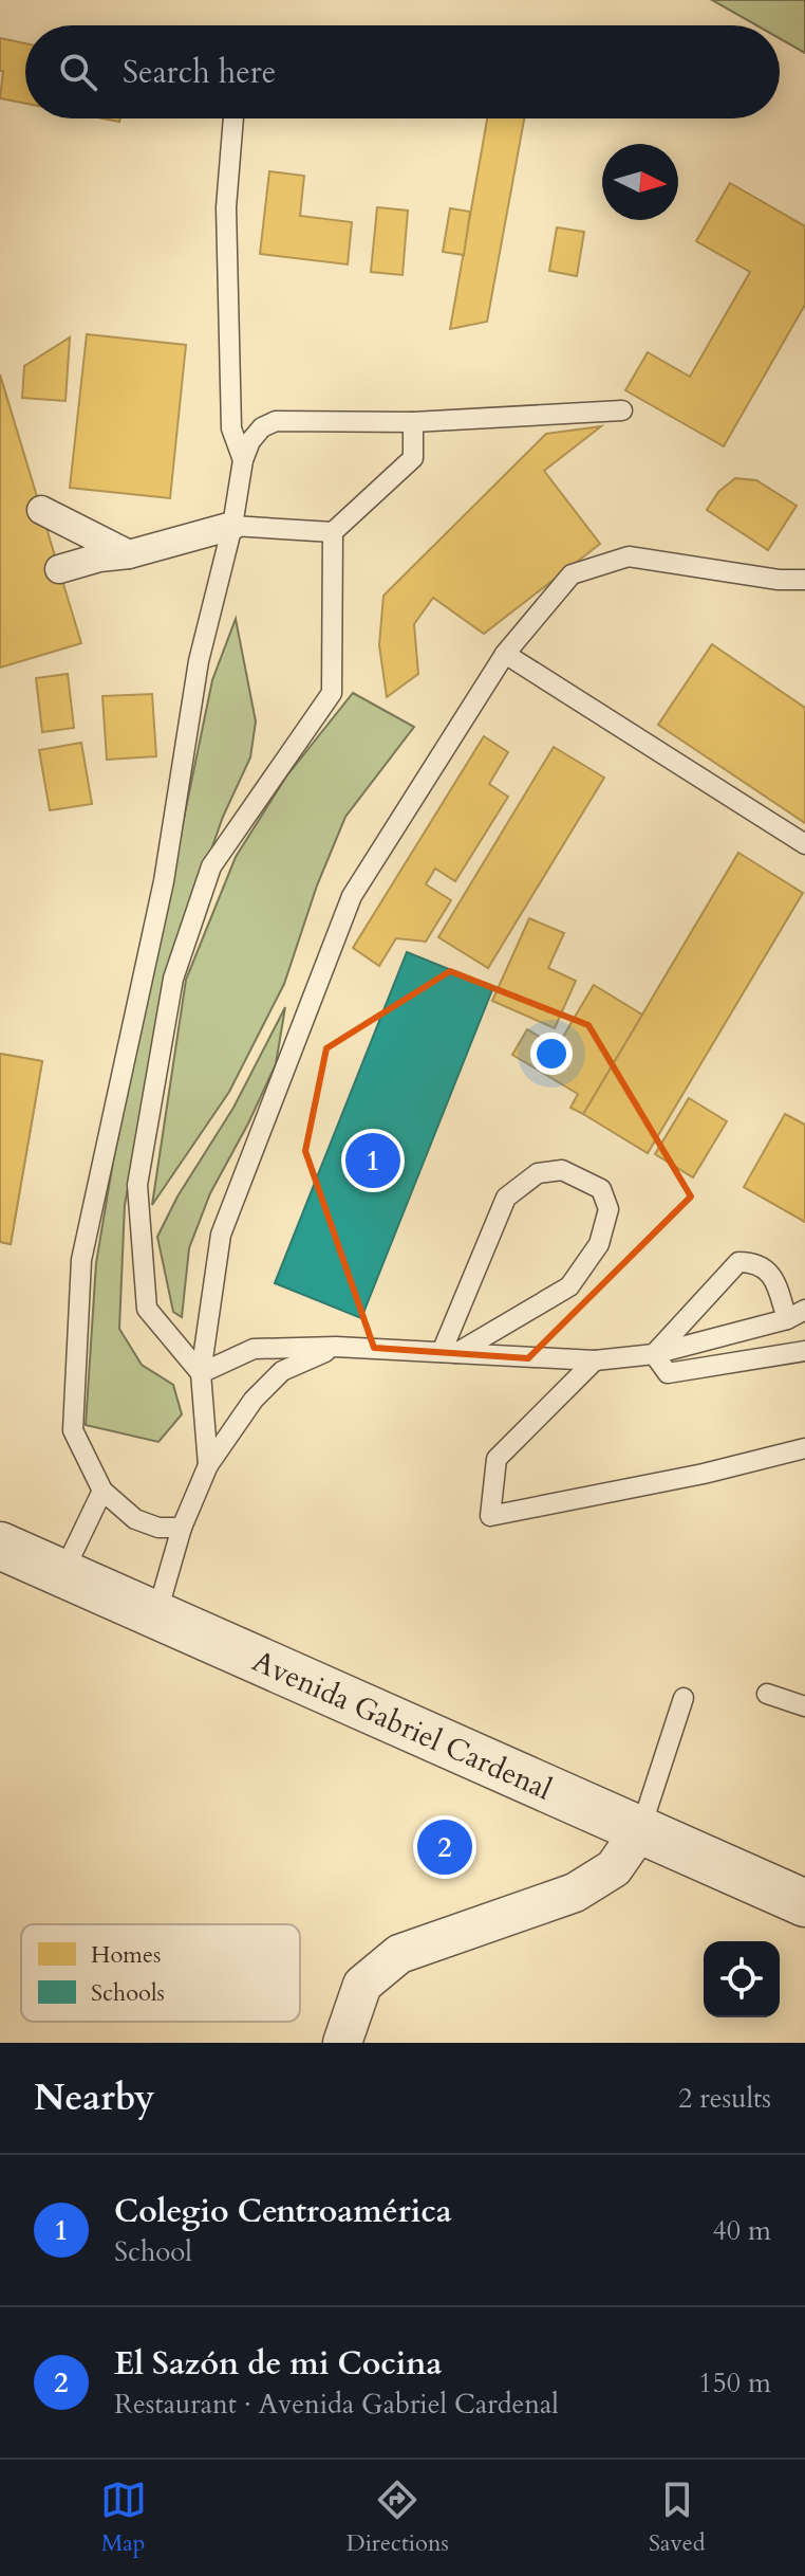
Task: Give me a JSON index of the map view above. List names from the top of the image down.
{
  "streets": {
    "street": ["Avenida Gabriel Cardenal"]
  },
  "legend": ["Homes", "Schools"],
  "north": "right",
  "page": {
    "search": "Search here",
    "pins": ["1", "2"],
    "heading": ["Nearby", "2 results"],
    "list": [
      {
        "mark": "1",
        "name": "Colegio Centroamérica",
        "note": "School",
        "value": "40 m"
      },
      {
        "mark": "2",
        "name": "El Sazón de mi Cocina",
        "note": "Restaurant · Avenida Gabriel Cardenal",
        "value": "150 m"
      }
    ],
    "nav": ["Map", "Directions", "Saved"]
  }
}
